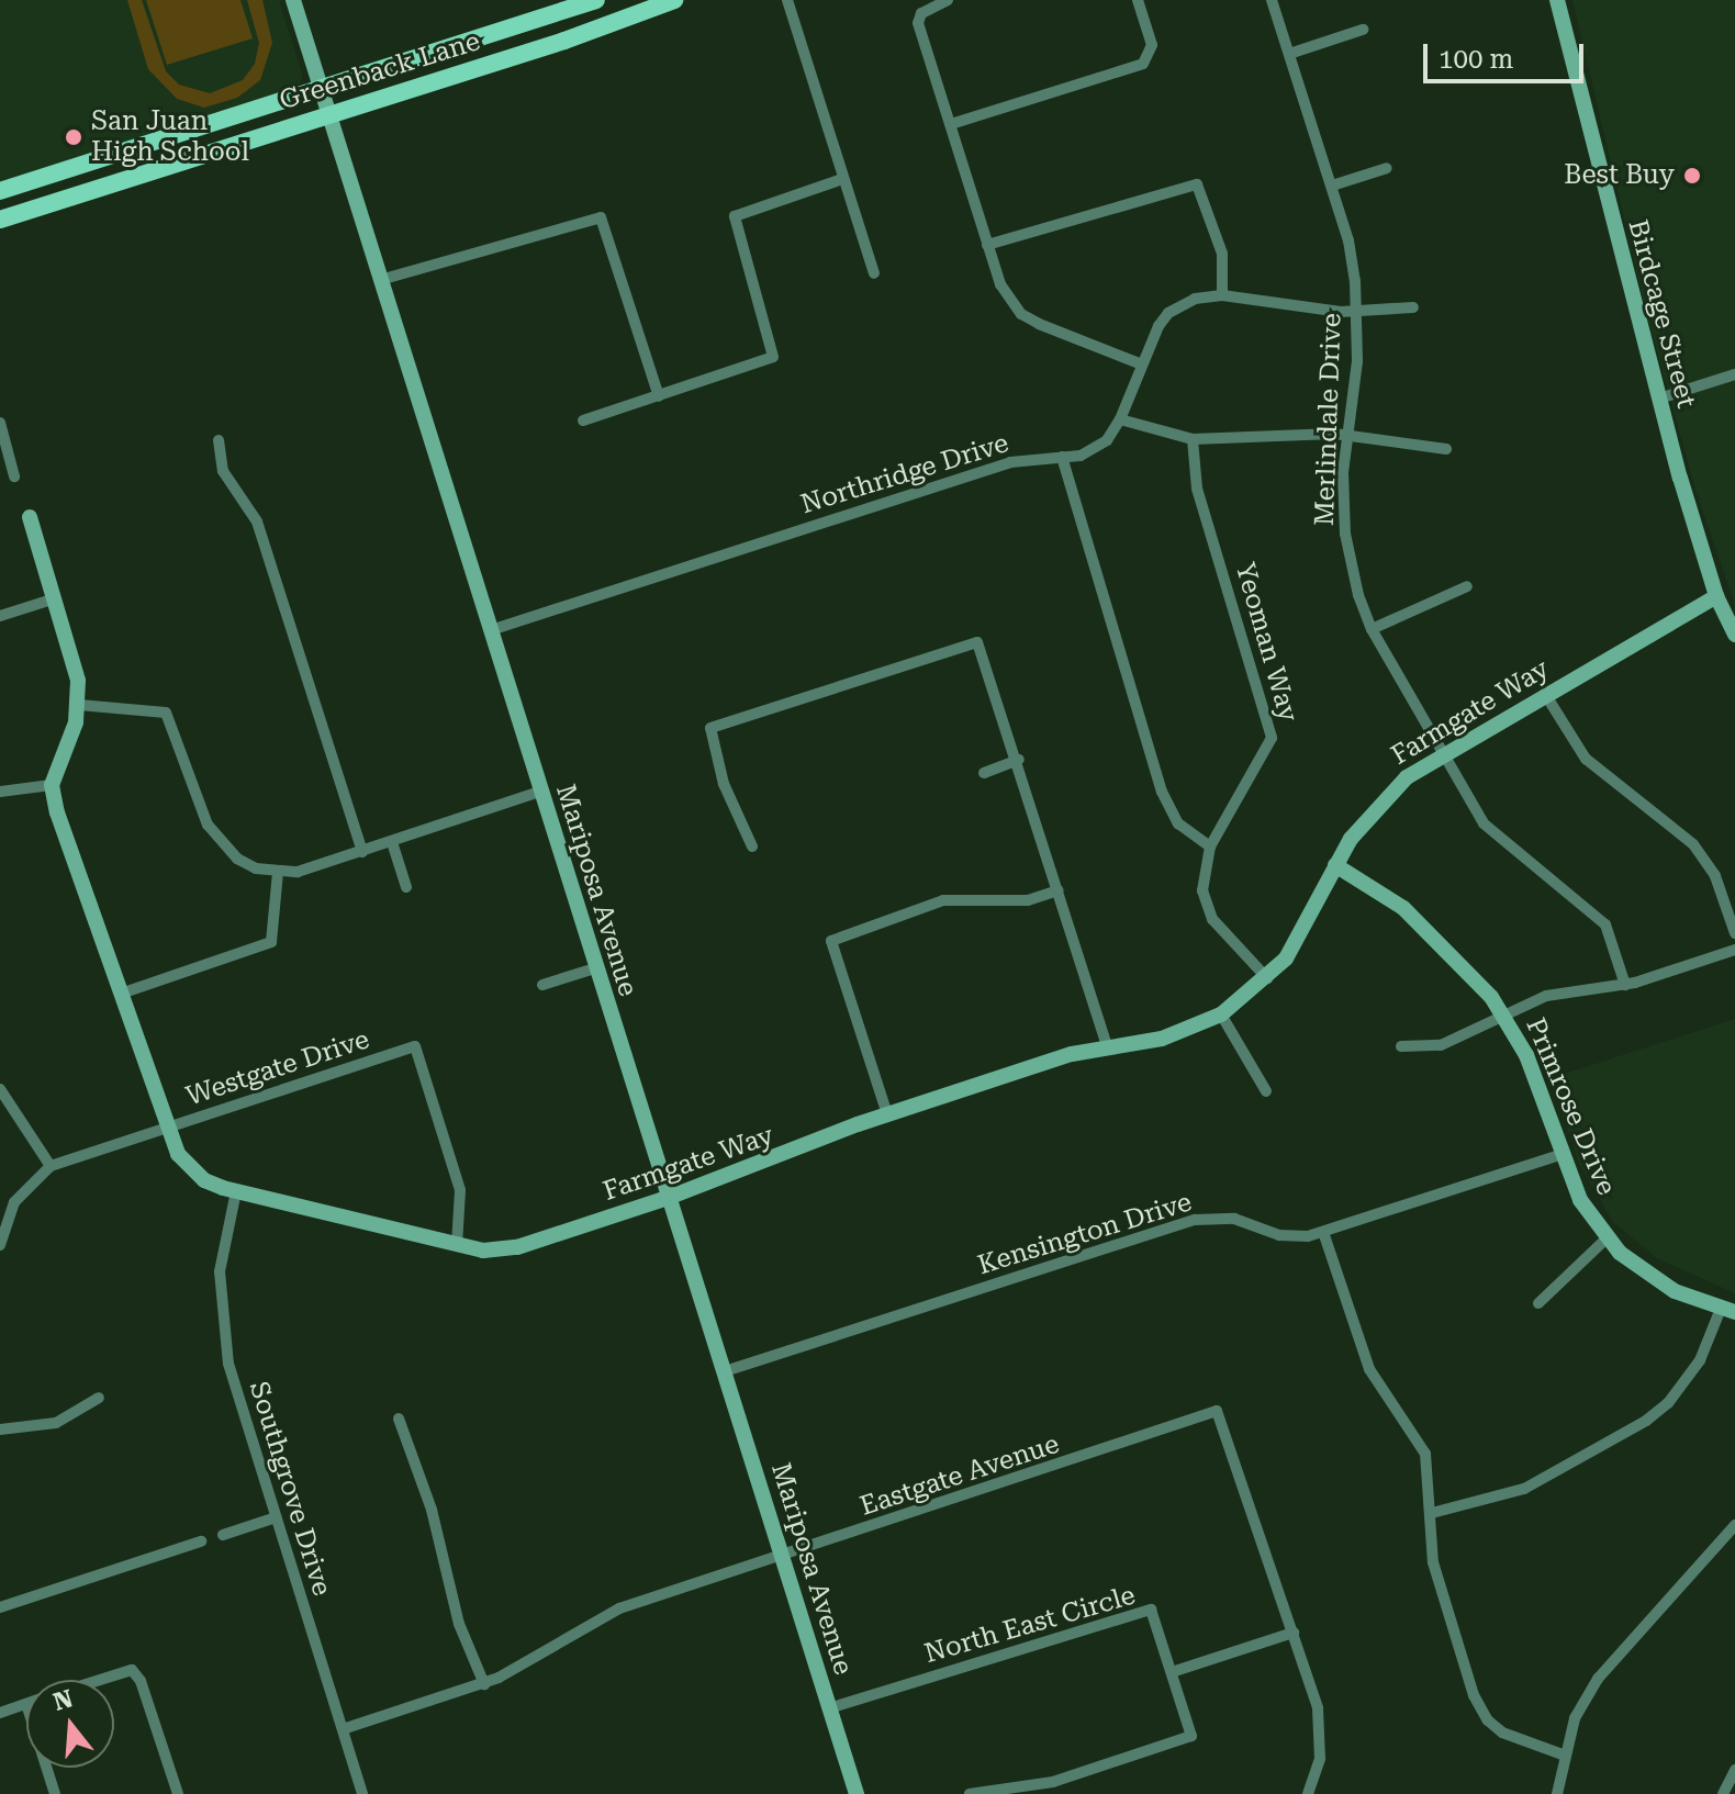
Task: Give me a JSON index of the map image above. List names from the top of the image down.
{
  "streets": {
    "main road": ["Greenback Lane"],
    "street": [
      "Birdcage Street",
      "Merlindale Drive",
      "Northridge Drive",
      "Yeoman Way",
      "Farmgate Way",
      "Mariposa Avenue",
      "Westgate Drive",
      "Primrose Drive",
      "Kensington Drive",
      "Eastgate Avenue",
      "Southgrove Drive",
      "North East Circle"
    ]
  },
  "crossings": [
    ["Greenback Lane", "Mariposa Avenue"],
    ["Birdcage Street", "Farmgate Way"],
    ["Merlindale Drive", "Northridge Drive"],
    ["Merlindale Drive", "Farmgate Way"],
    ["Northridge Drive", "Mariposa Avenue"],
    ["Yeoman Way", "Farmgate Way"],
    ["Farmgate Way", "Mariposa Avenue"],
    ["Farmgate Way", "Westgate Drive"],
    ["Farmgate Way", "Primrose Drive"],
    ["Farmgate Way", "Southgrove Drive"],
    ["Mariposa Avenue", "Kensington Drive"],
    ["Mariposa Avenue", "Eastgate Avenue"],
    ["Mariposa Avenue", "North East Circle"],
    ["Primrose Drive", "Kensington Drive"],
    ["Eastgate Avenue", "Southgrove Drive"]
  ],
  "places": ["San Juan High School", "Best Buy"],
  "scale_bar": "100 m",
  "north": "top"
}
